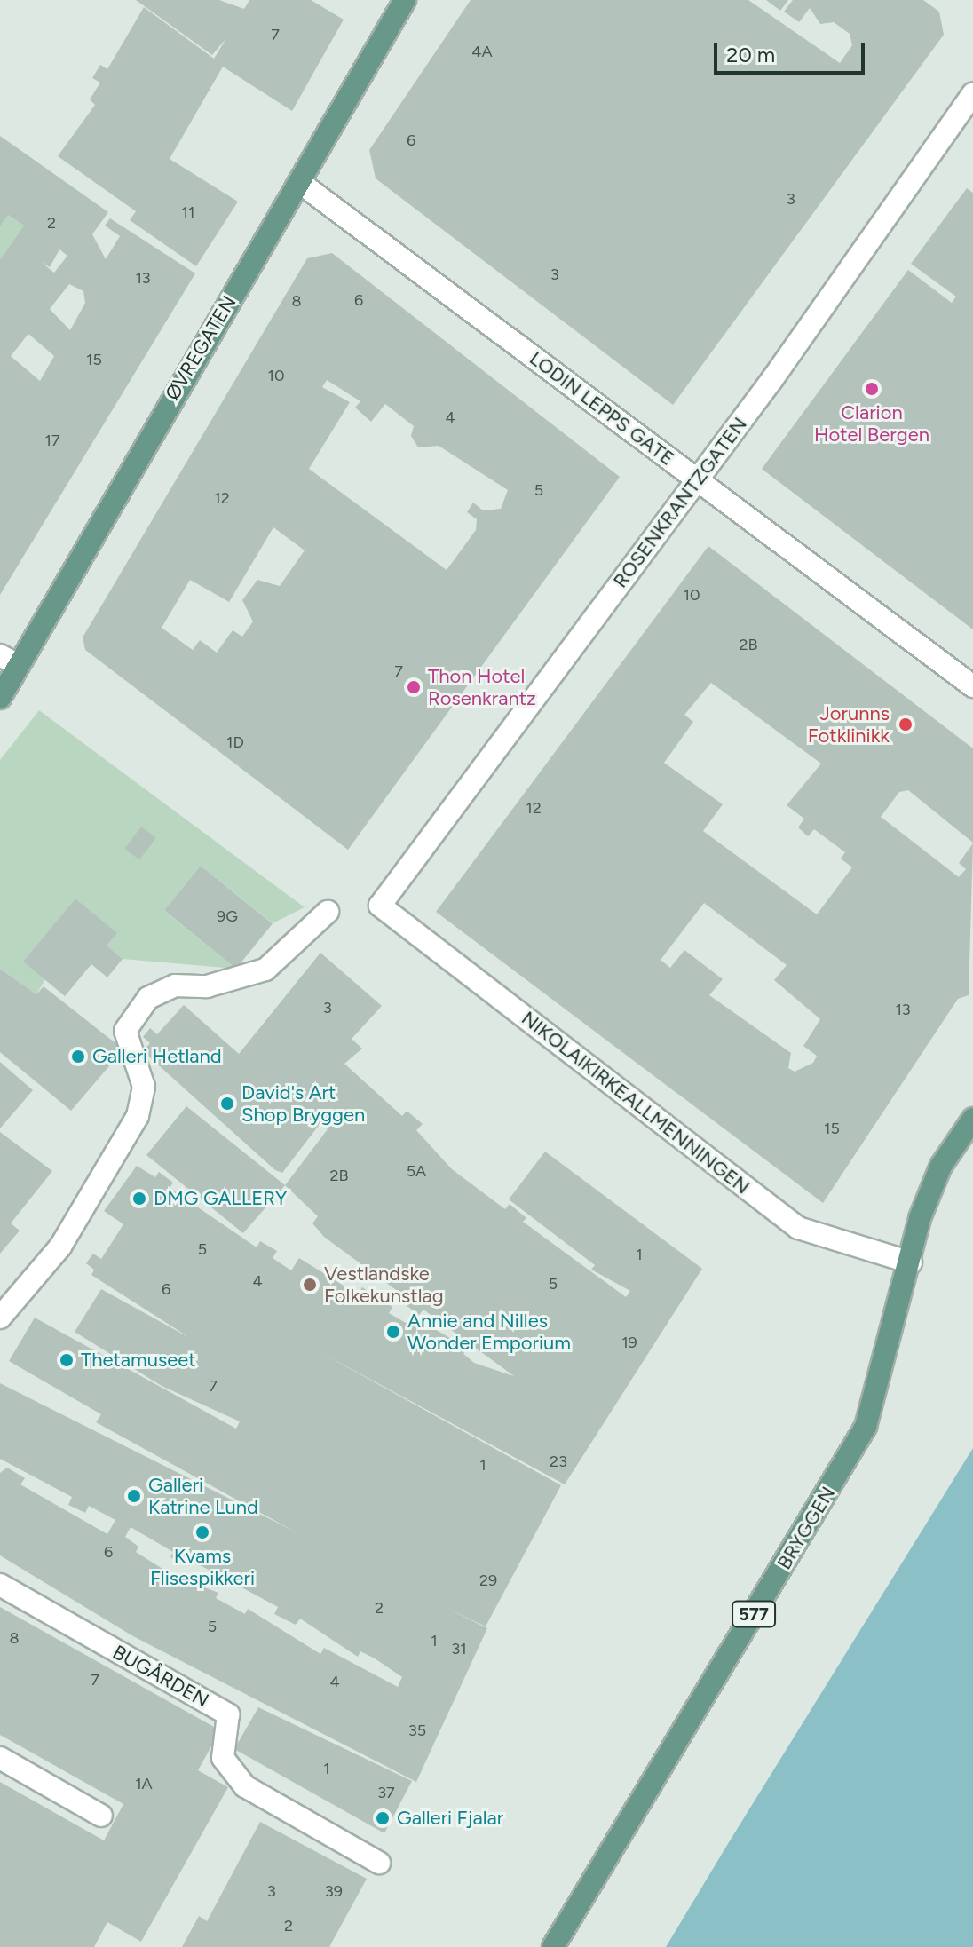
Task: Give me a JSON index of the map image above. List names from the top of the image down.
{
  "streets": {
    "main road": ["ØVREGATEN", "BRYGGEN", "577"],
    "street": [
      "LODIN LEPPS GATE",
      "ROSENKRANTZGATEN",
      "NIKOLAIKIRKEALLMENNINGEN",
      "BUGÅRDEN"
    ]
  },
  "crossings": [
    ["ØVREGATEN", "LODIN LEPPS GATE"],
    ["LODIN LEPPS GATE", "ROSENKRANTZGATEN"],
    ["ROSENKRANTZGATEN", "NIKOLAIKIRKEALLMENNINGEN"],
    ["NIKOLAIKIRKEALLMENNINGEN", "BRYGGEN"]
  ],
  "places": [
    "Clarion Hotel Bergen",
    "Thon Hotel Rosenkrantz",
    "Jorunns Fotklinikk",
    "Galleri Hetland",
    "David's Art Shop Bryggen",
    "DMG GALLERY",
    "Vestlandske Folkekunstlag",
    "Annie and Nilles Wonder Emporium",
    "Thetamuseet",
    "Galleri Katrine Lund",
    "Kvams Flisespikkeri",
    "Galleri Fjalar"
  ],
  "house_numbers": [
    "7",
    "4A",
    "6",
    "3",
    "11",
    "2",
    "3",
    "13",
    "6",
    "8",
    "15",
    "10",
    "4",
    "17",
    "5",
    "12",
    "10",
    "2B",
    "7",
    "1D",
    "12",
    "9G",
    "3",
    "13",
    "15",
    "5A",
    "2B",
    "5",
    "1",
    "4",
    "5",
    "6",
    "19",
    "7",
    "23",
    "1",
    "6",
    "29",
    "2",
    "5",
    "8",
    "1",
    "31",
    "7",
    "4",
    "35",
    "1",
    "1A",
    "37",
    "3",
    "39",
    "2"
  ],
  "scale_bar": "20 m"
}
